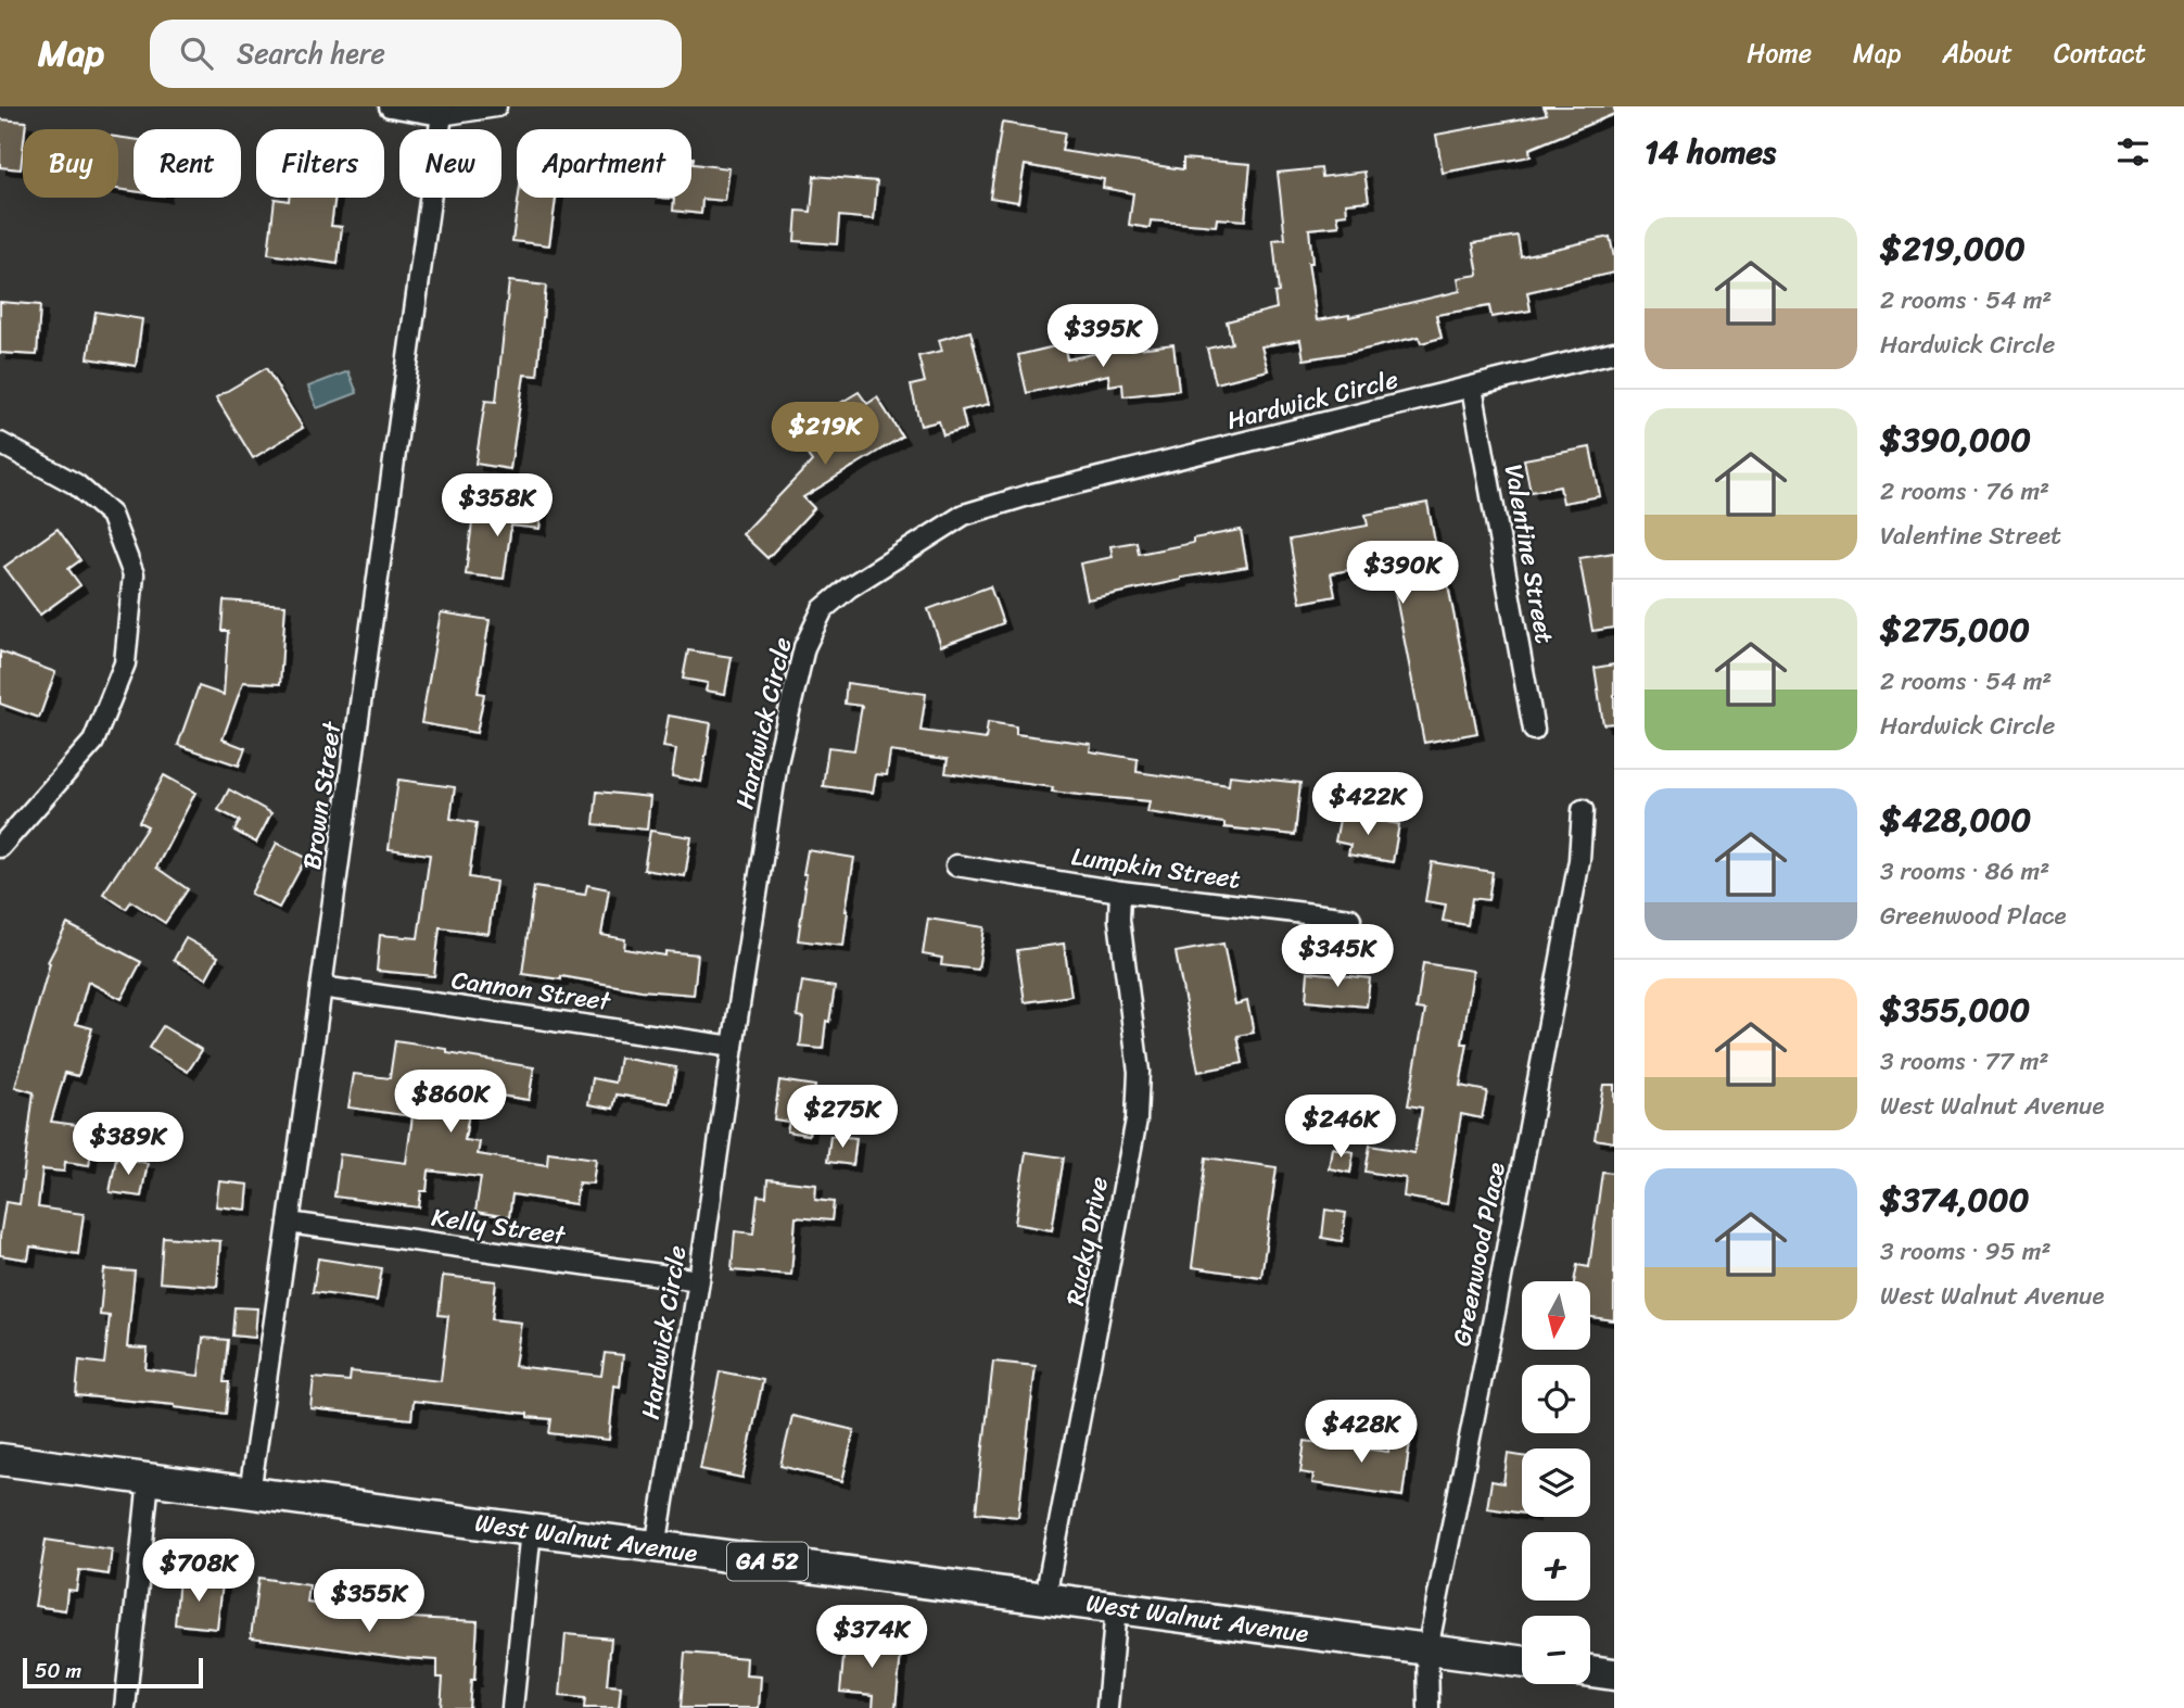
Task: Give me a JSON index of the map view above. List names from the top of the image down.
{
  "streets": {
    "main road": ["West Walnut Avenue", "GA 52"],
    "street": [
      "Hardwick Circle",
      "Valentine Street",
      "Brown Street",
      "Lumpkin Street",
      "Cannon Street",
      "Kelly Street",
      "Rucky Drive",
      "Greenwood Place"
    ]
  },
  "crossings": [
    ["Hardwick Circle", "Valentine Street"],
    ["Hardwick Circle", "Cannon Street"],
    ["Hardwick Circle", "Kelly Street"],
    ["Hardwick Circle", "West Walnut Avenue"],
    ["Brown Street", "Cannon Street"],
    ["Brown Street", "Kelly Street"],
    ["Brown Street", "West Walnut Avenue"],
    ["Lumpkin Street", "Rucky Drive"],
    ["Rucky Drive", "West Walnut Avenue"],
    ["Greenwood Place", "West Walnut Avenue"]
  ],
  "scale_bar": "50 m",
  "north": "bottom",
  "page": {
    "header": "Map",
    "search": "Search here",
    "nav": [
      "Home",
      "Map",
      "About",
      "Contact"
    ],
    "heading": "14 homes",
    "chip": [
      "Buy",
      "Rent",
      "Filters",
      "New",
      "Apartment"
    ],
    "list": [
      {
        "name": "$219,000",
        "note": "2 rooms · 54 m² · Hardwick Circle"
      },
      {
        "name": "$390,000",
        "note": "2 rooms · 76 m² · Valentine Street"
      },
      {
        "name": "$275,000",
        "note": "2 rooms · 54 m² · Hardwick Circle"
      },
      {
        "name": "$428,000",
        "note": "3 rooms · 86 m² · Greenwood Place"
      },
      {
        "name": "$355,000",
        "note": "3 rooms · 77 m² · West Walnut Avenue"
      },
      {
        "name": "$374,000",
        "note": "3 rooms · 95 m² · West Walnut Avenue"
      }
    ],
    "price": [
      "$395K",
      "$219K",
      "$358K",
      "$390K",
      "$422K",
      "$345K",
      "$860K",
      "$275K",
      "$246K",
      "$389K",
      "$428K",
      "$708K",
      "$355K",
      "$374K"
    ],
    "map_buttons": ["+", "−"],
    "scale": "50 m"
  }
}
